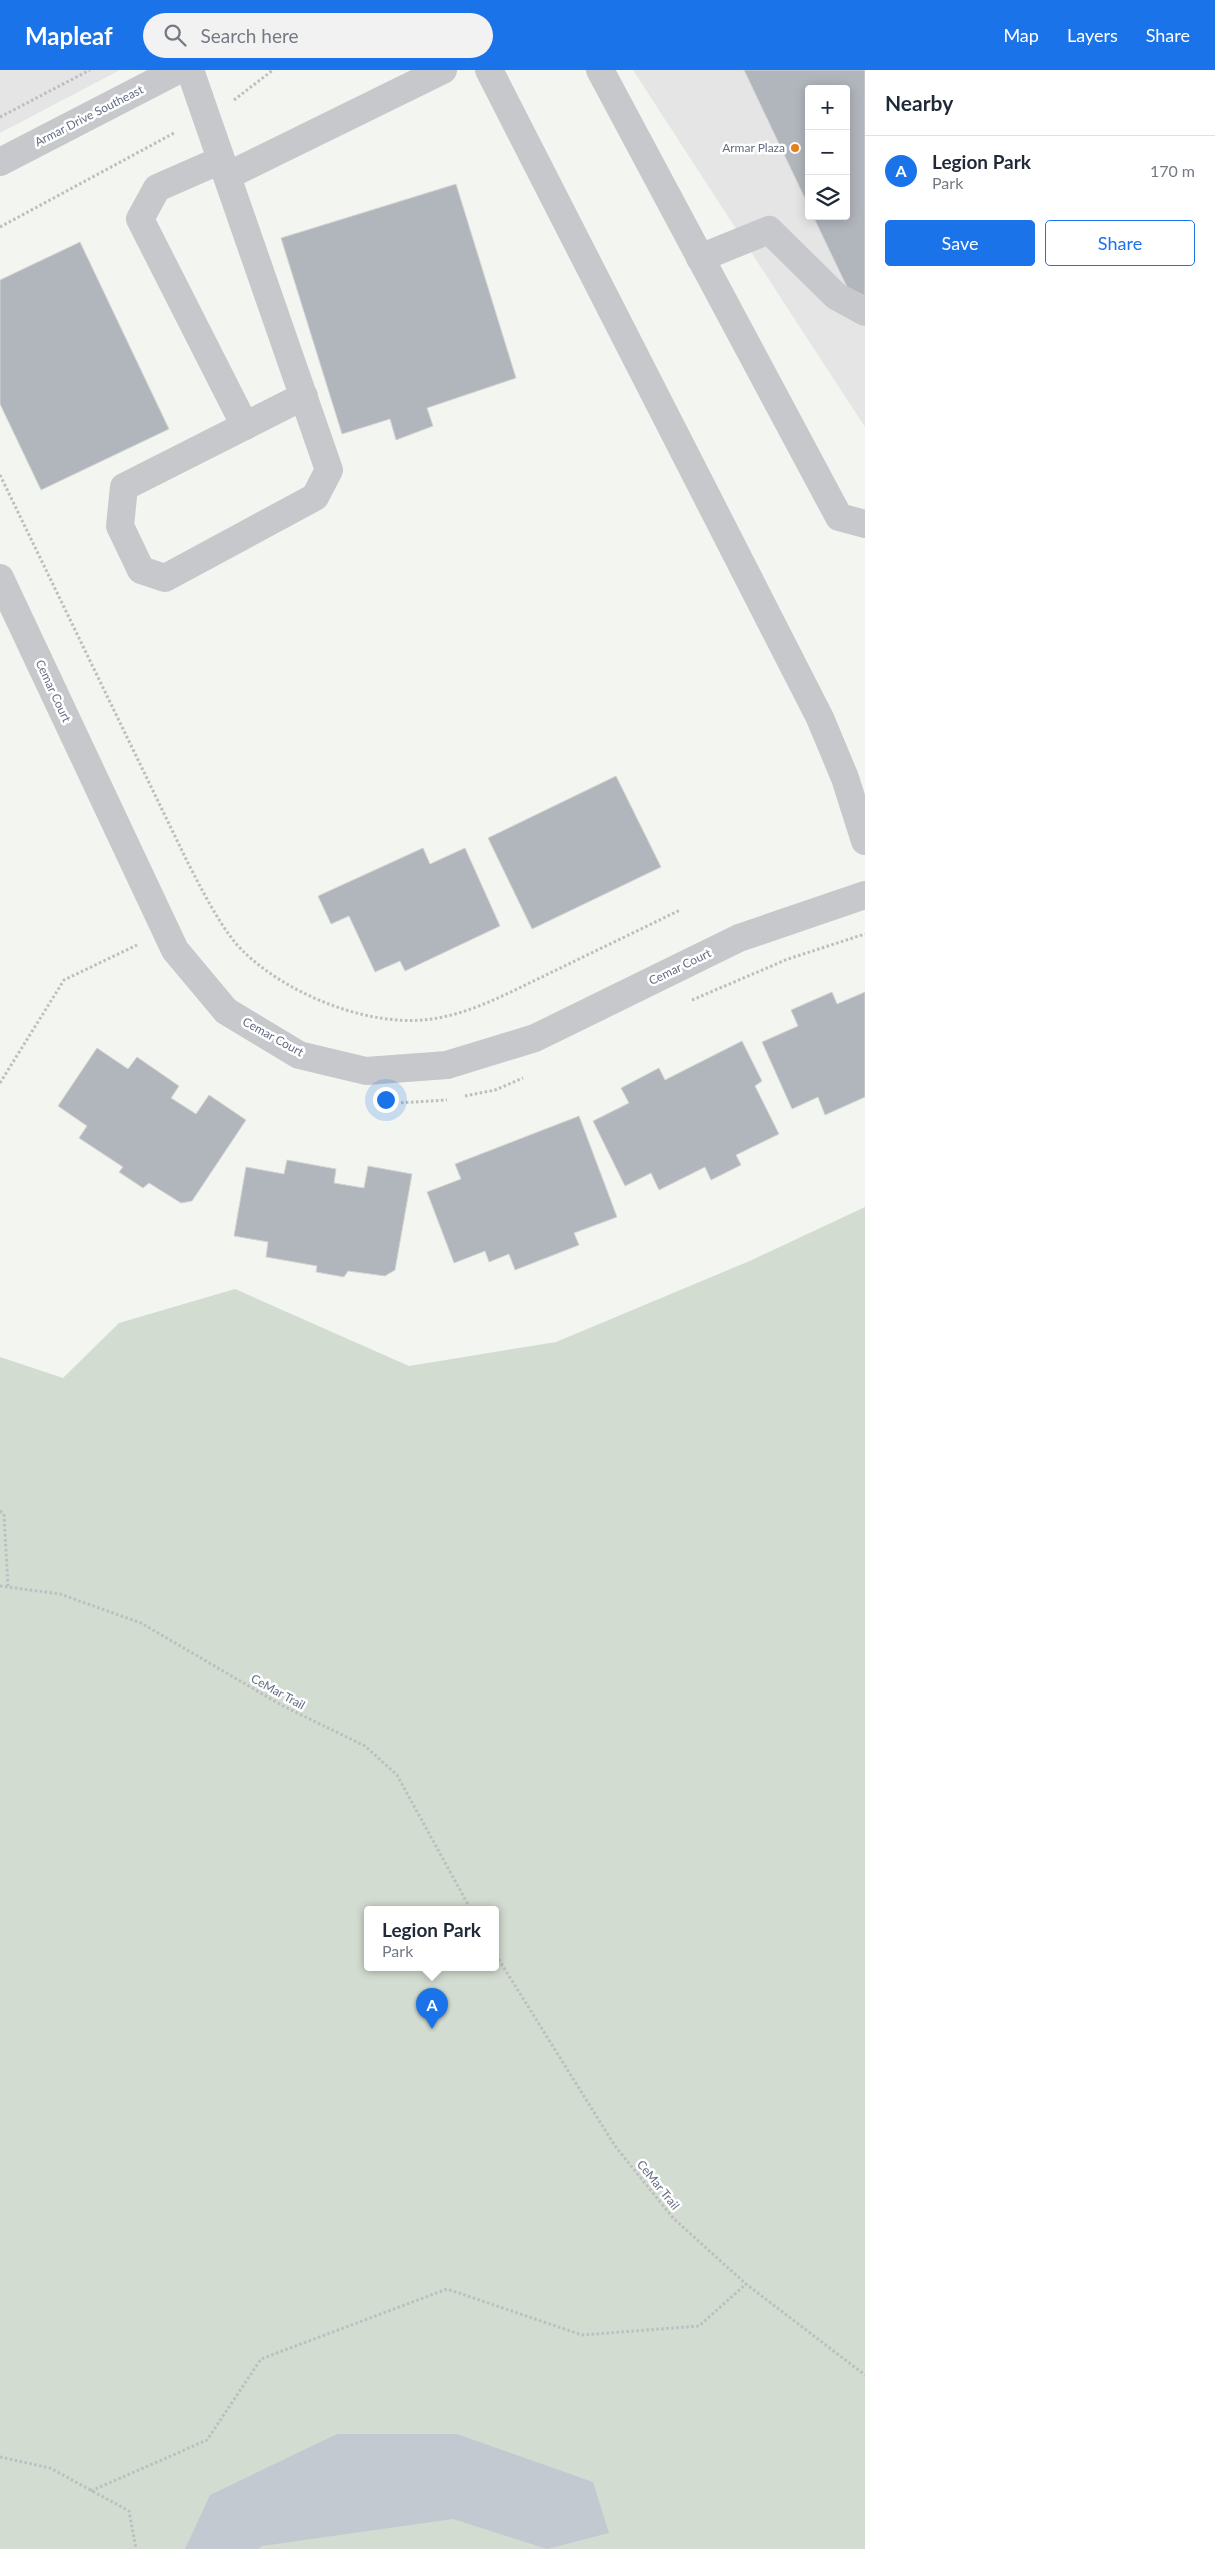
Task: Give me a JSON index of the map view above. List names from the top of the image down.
{
  "streets": {
    "street": ["Armar Drive Southeast", "Cemar Court"],
    "path": ["CeMar Trail"]
  },
  "places": ["Armar Plaza"],
  "page": {
    "header": "Mapleaf",
    "search": "Search here",
    "nav": ["Map", "Layers", "Share"],
    "heading": "Nearby",
    "map_buttons": ["+", "−"],
    "list": [
      {
        "mark": "A",
        "name": "Legion Park",
        "note": "Park",
        "value": "170 m"
      }
    ],
    "buttons": ["Save", "Share"],
    "popup": ["Legion Park", "Park"],
    "pins": "A"
  }
}
